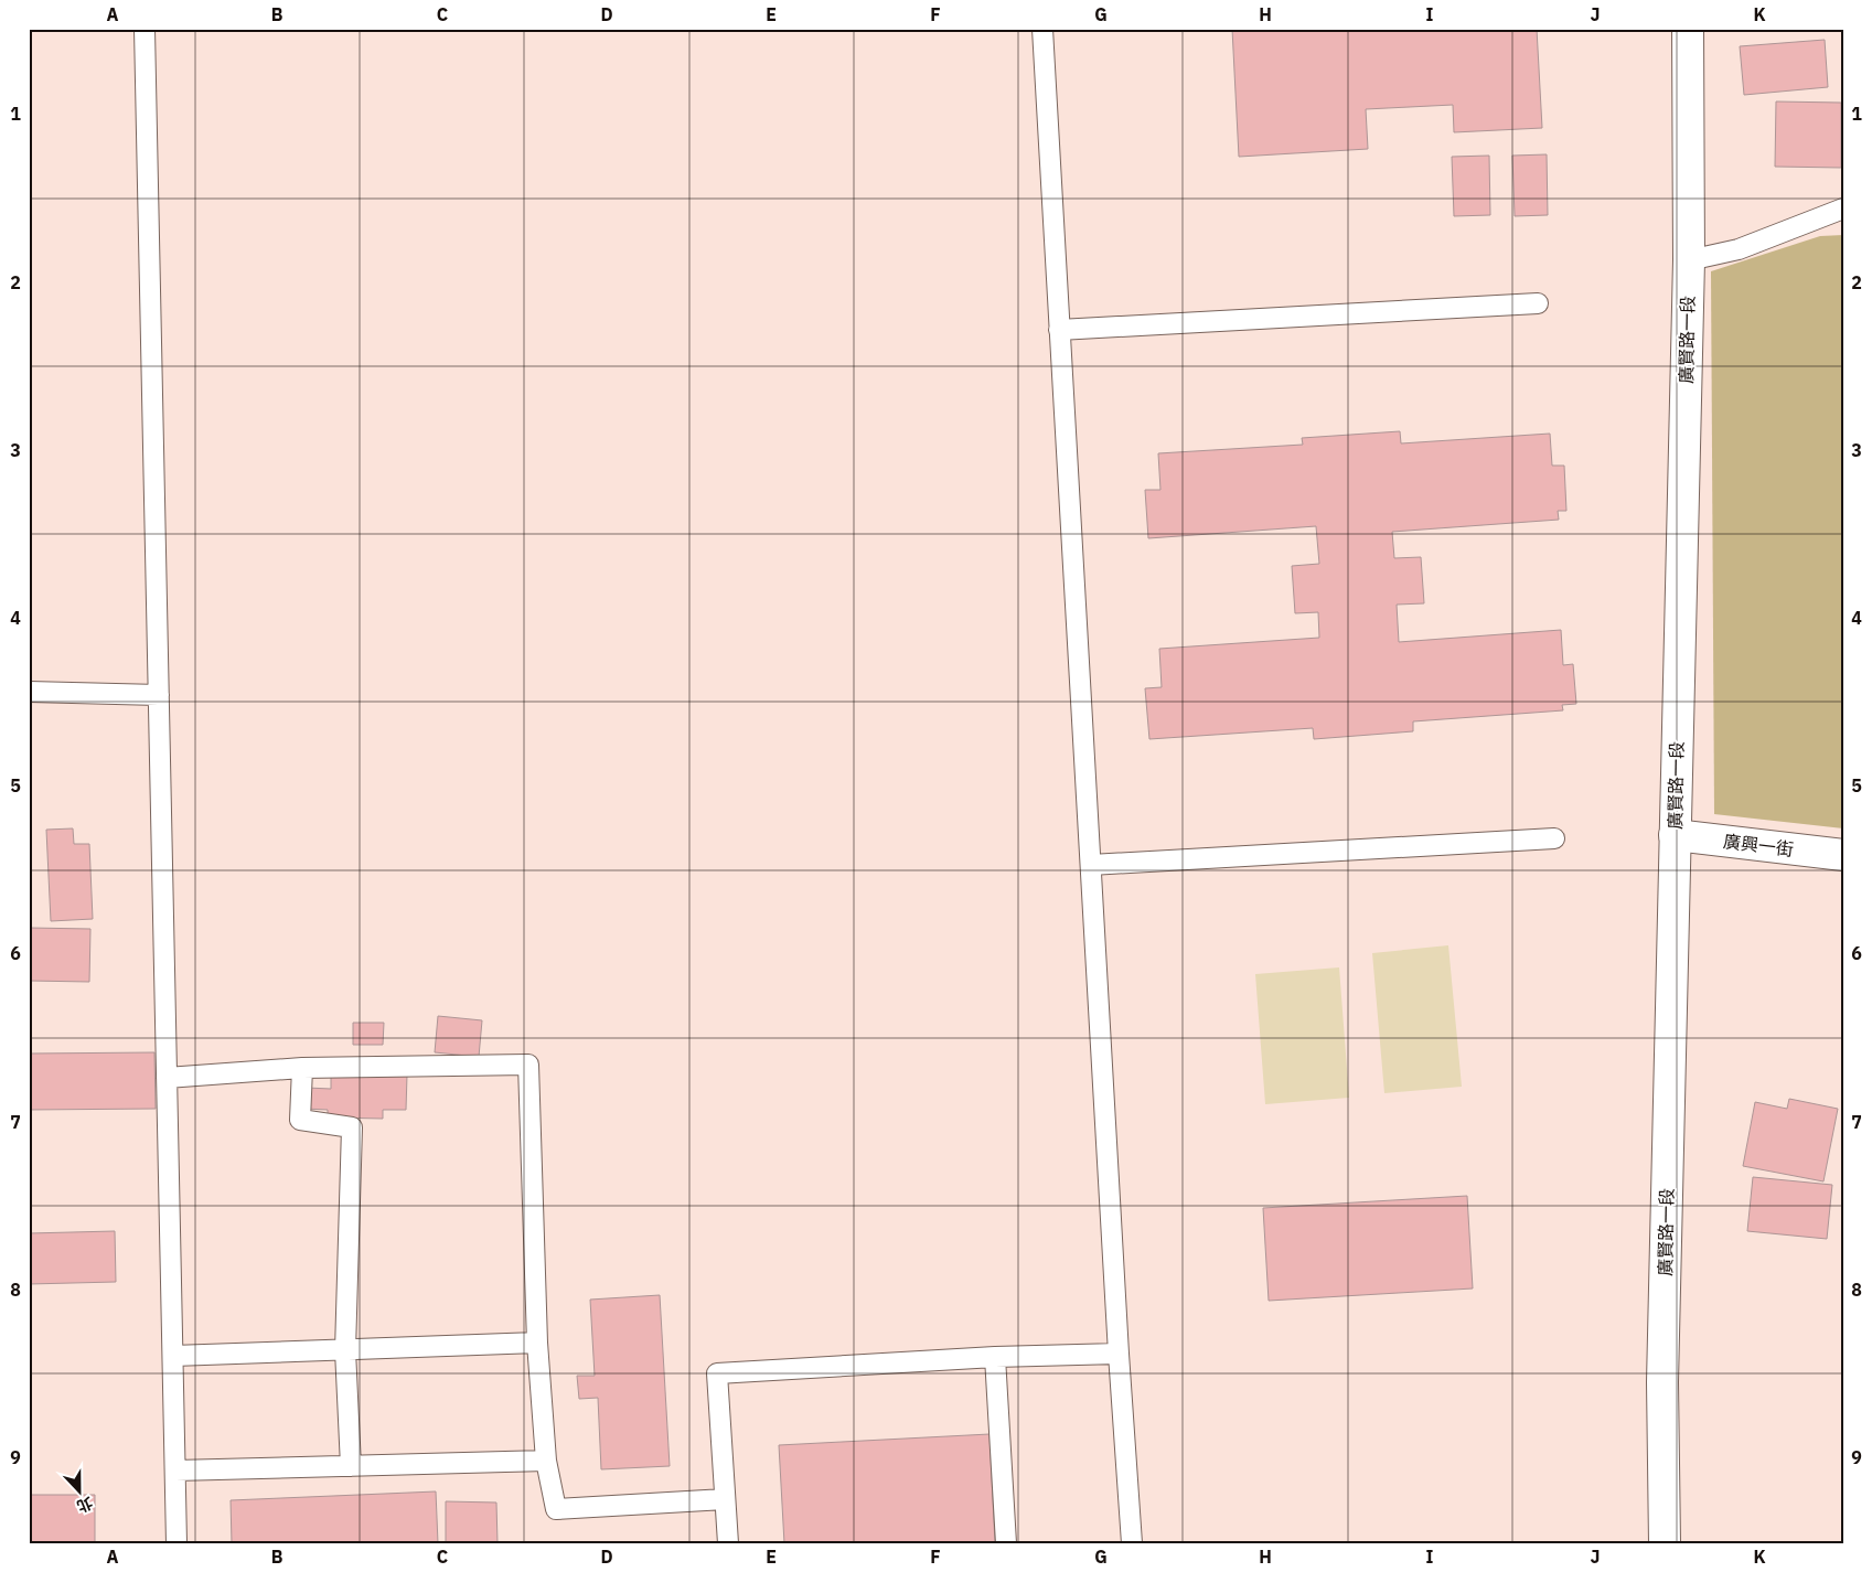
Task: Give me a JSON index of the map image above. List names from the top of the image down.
{
  "streets": {
    "street": ["廣賢路一段", "廣興一街"]
  },
  "crossings": [
    ["廣賢路一段", "廣興一街"]
  ],
  "north": "bottom",
  "grid": {
    "columns": [
      "A",
      "B",
      "C",
      "D",
      "E",
      "F",
      "G",
      "H",
      "I",
      "J",
      "K"
    ],
    "rows": [
      "1",
      "2",
      "3",
      "4",
      "5",
      "6",
      "7",
      "8",
      "9"
    ]
  }
}
